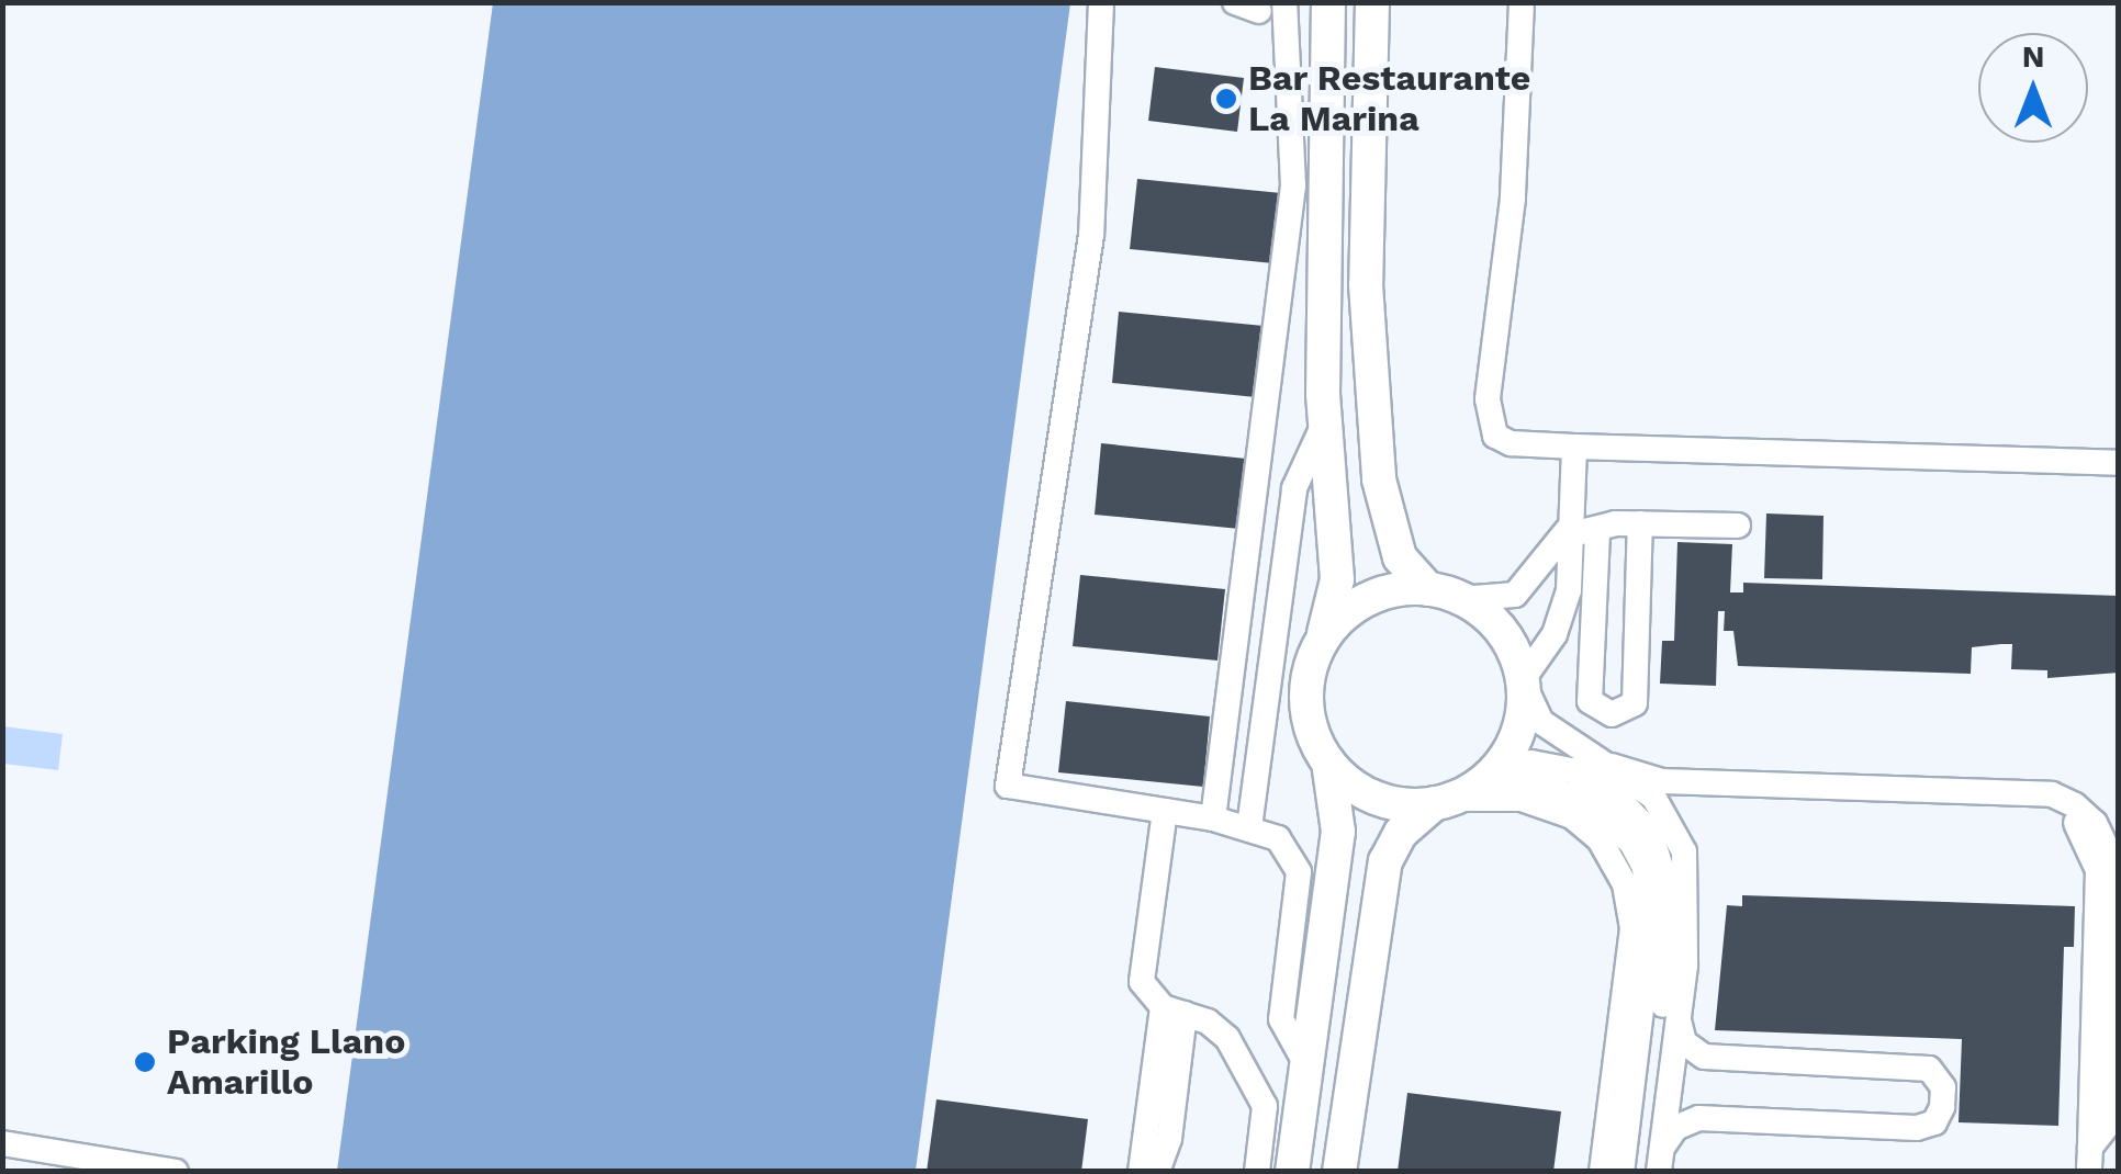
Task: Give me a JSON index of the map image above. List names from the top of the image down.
{
  "places": ["Bar Restaurante La Marina", "Parking Llano Amarillo"],
  "north": "top"
}
